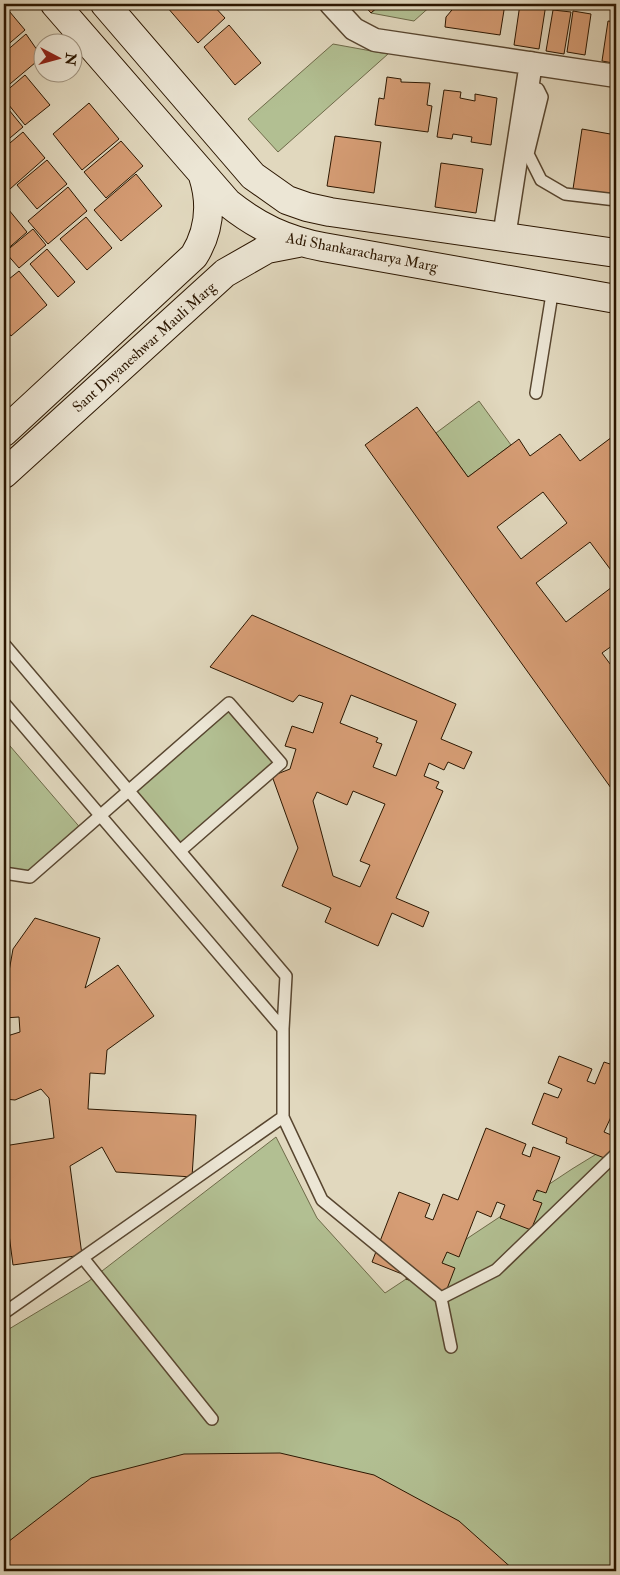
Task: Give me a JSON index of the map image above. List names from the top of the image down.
{
  "streets": {
    "main road": ["Adi Shankaracharya Marg", "Sant Dnyaneshwar Mauli Marg"]
  },
  "crossings": [
    ["Adi Shankaracharya Marg", "Sant Dnyaneshwar Mauli Marg"]
  ],
  "north": "right"
}
